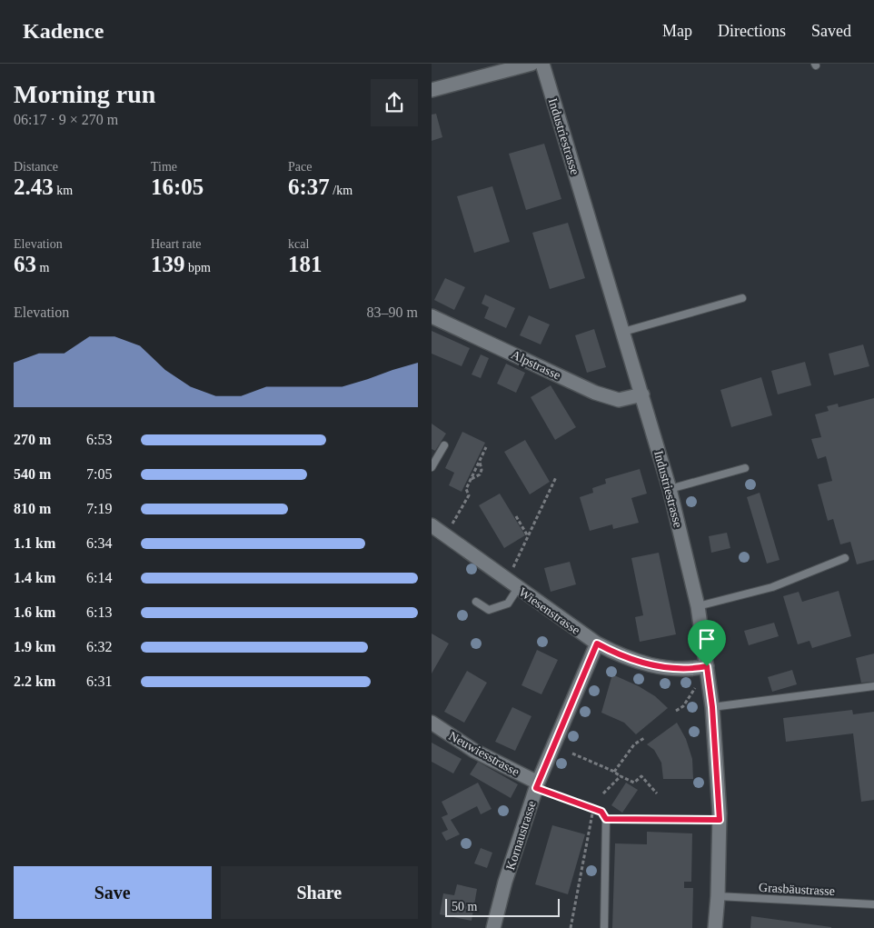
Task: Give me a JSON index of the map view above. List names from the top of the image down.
{
  "streets": {
    "street": [
      "Industriestrasse",
      "Alpstrasse",
      "Wiesenstrasse",
      "Neuwiesstrasse",
      "Kornaustrasse"
    ],
    "lane": ["Grasbäustrasse"]
  },
  "crossings": [
    ["Industriestrasse", "Alpstrasse"],
    ["Industriestrasse", "Wiesenstrasse"],
    ["Industriestrasse", "Grasbäustrasse"],
    ["Wiesenstrasse", "Kornaustrasse"],
    ["Neuwiesstrasse", "Kornaustrasse"]
  ],
  "scale_bar": "50 m",
  "page": {
    "header": "Kadence",
    "nav": ["Map", "Directions", "Saved"],
    "heading": ["Morning run", "06:17 · 9 × 270 m"],
    "stats": [
      ["Distance", "2.43 km"],
      ["Time", "16:05"],
      ["Pace", "6:37 /km"],
      ["Elevation", "63 m"],
      ["Heart rate", "139 bpm"],
      ["kcal", "181"]
    ],
    "chart": ["Elevation", "83–90 m"],
    "list": [
      {
        "name": "270 m",
        "note": "6:53"
      },
      {
        "name": "540 m",
        "note": "7:05"
      },
      {
        "name": "810 m",
        "note": "7:19"
      },
      {
        "name": "1.1 km",
        "note": "6:34"
      },
      {
        "name": "1.4 km",
        "note": "6:14"
      },
      {
        "name": "1.6 km",
        "note": "6:13"
      },
      {
        "name": "1.9 km",
        "note": "6:32"
      },
      {
        "name": "2.2 km",
        "note": "6:31"
      }
    ],
    "buttons": ["Save", "Share"],
    "scale": "50 m"
  }
}
